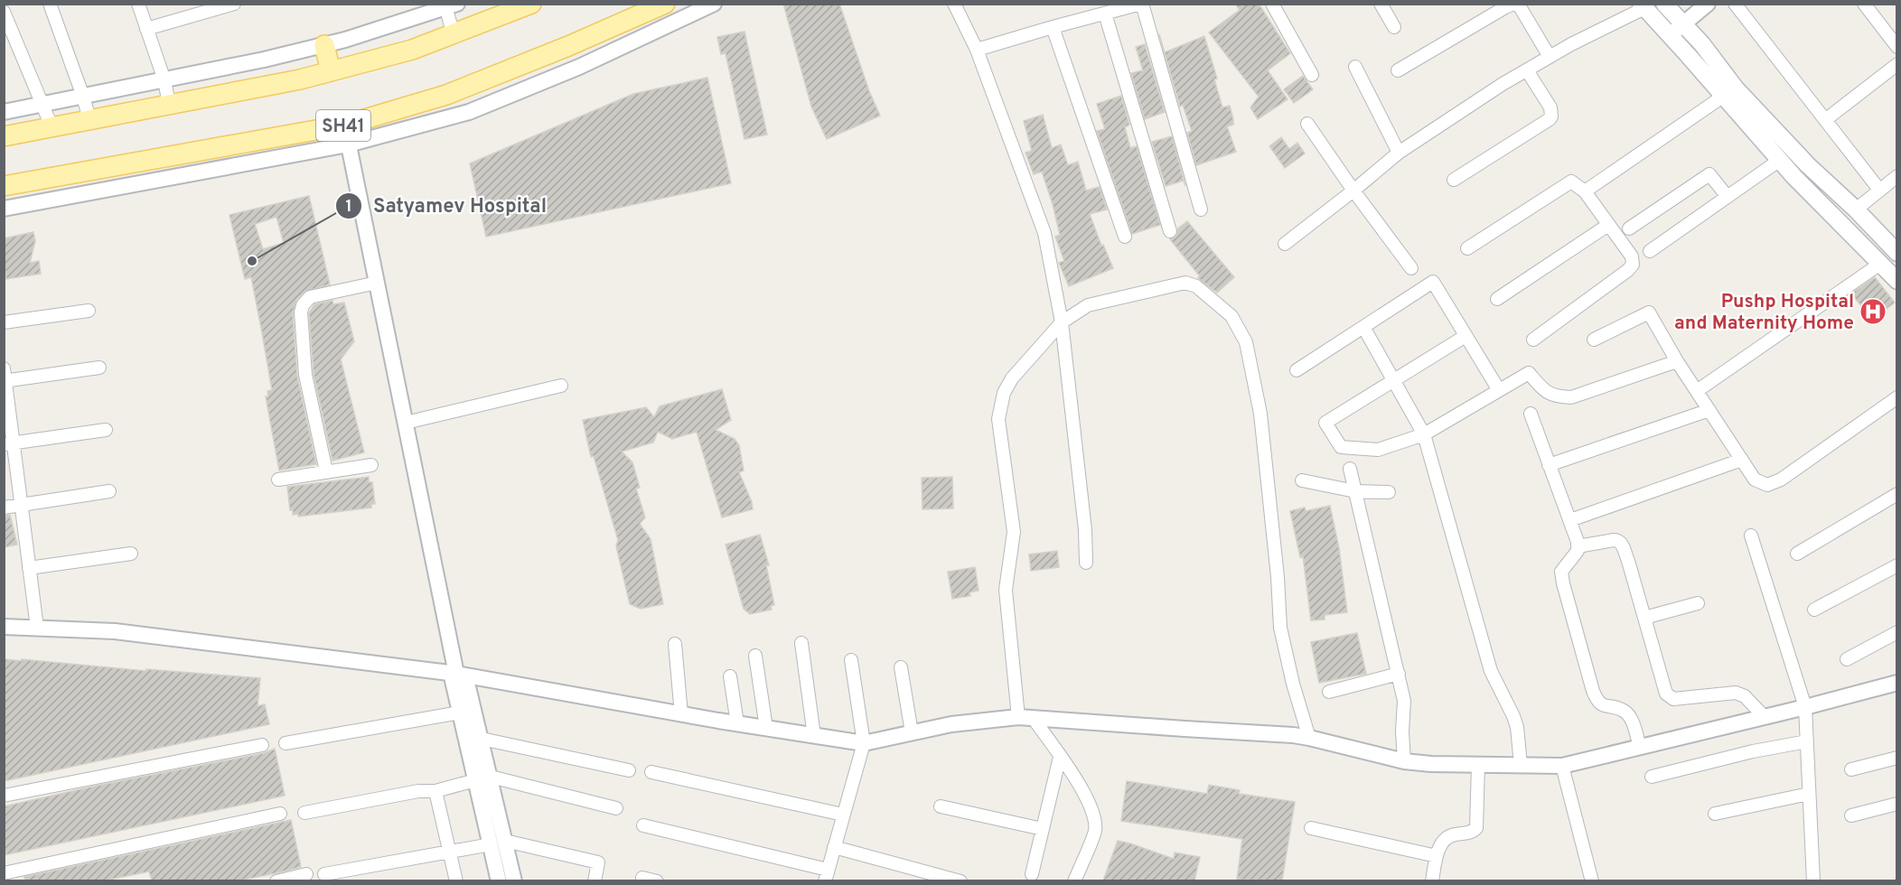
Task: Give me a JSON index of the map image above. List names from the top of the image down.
{
  "streets": {
    "main road": ["SH41"]
  },
  "places": {
    "other": ["Satyamev Hospital"],
    "hospital": ["Pushp Hospital and Maternity Home"]
  }
}
